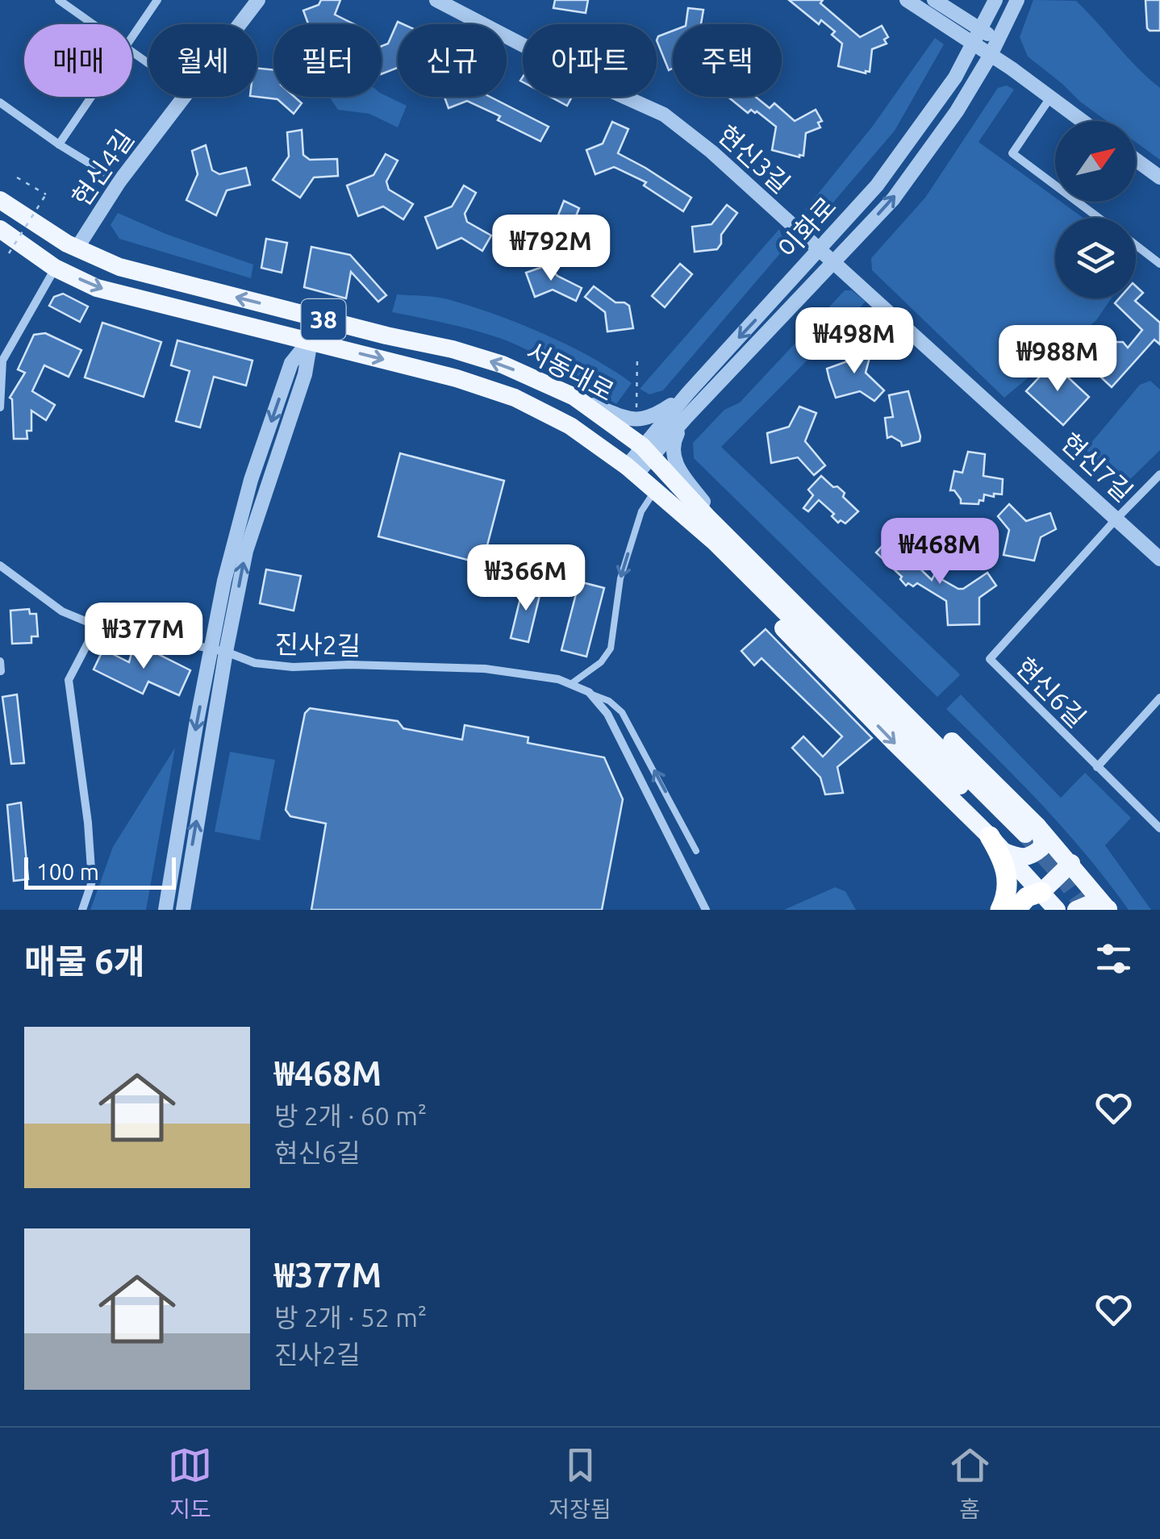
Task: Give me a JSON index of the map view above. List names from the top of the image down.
{
  "streets": {
    "main road": ["38", "서동대로"],
    "street": [
      "현신3길",
      "현신4길",
      "이화로",
      "현신7길",
      "진사2길",
      "현신6길"
    ]
  },
  "crossings": [
    ["현신3길", "이화로"],
    ["현신3길", "현신7길"],
    ["현신4길", "서동대로"],
    ["이화로", "서동대로"],
    ["이화로", "현신7길"],
    ["현신7길", "현신6길"]
  ],
  "scale_bar": "100 m",
  "north": "top right",
  "page": {
    "chip": [
      "매매",
      "월세",
      "필터",
      "신규",
      "아파트",
      "주택"
    ],
    "price": [
      "₩792M",
      "₩498M",
      "₩988M",
      "₩468M",
      "₩366M",
      "₩377M"
    ],
    "scale": "100 m",
    "heading": "매물 6개",
    "list": [
      {
        "name": "₩468M",
        "note": "방 2개 · 60 m² · 현신6길"
      },
      {
        "name": "₩377M",
        "note": "방 2개 · 52 m² · 진사2길"
      }
    ],
    "tabs": ["지도", "저장됨", "홈"]
  }
}
